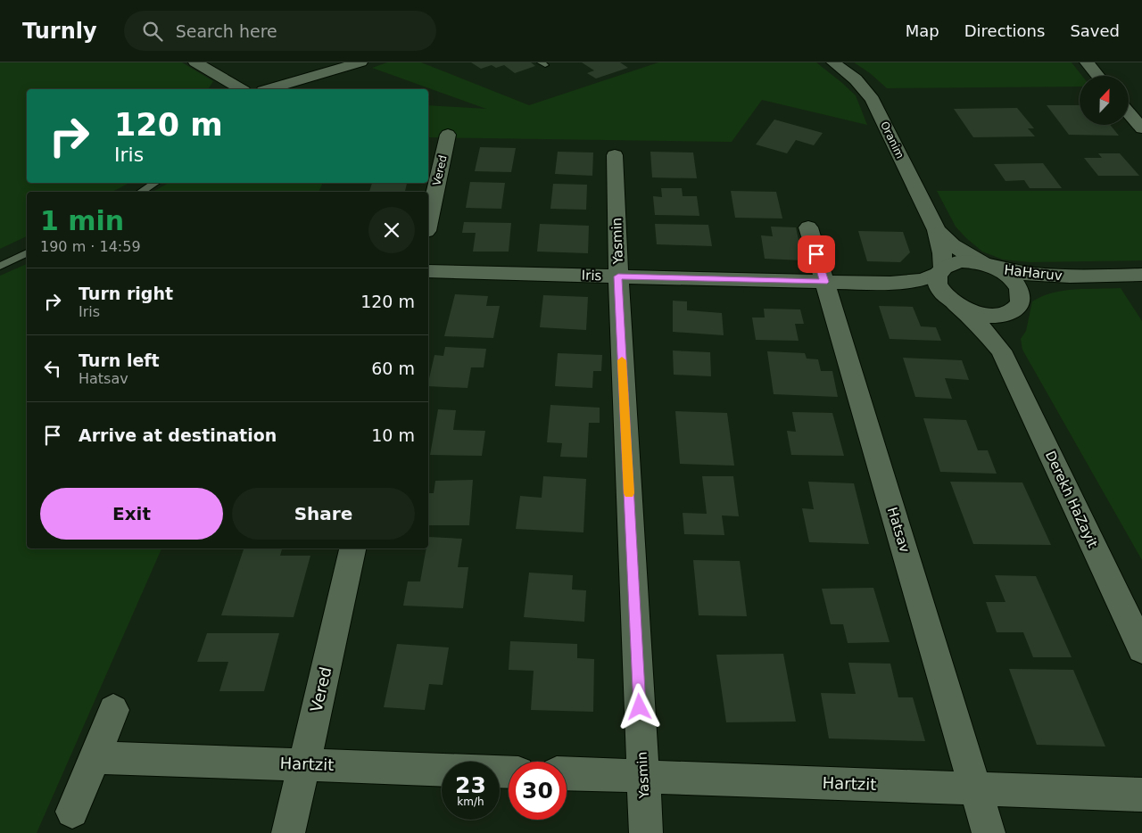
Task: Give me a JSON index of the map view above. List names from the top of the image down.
{
  "streets": {
    "street": [
      "Oranim",
      "Vered",
      "Yasmin",
      "HaHaruv",
      "Iris",
      "Derekh HaZayit",
      "Hatsav",
      "Hartzit"
    ]
  },
  "crossings": [
    ["Oranim", "HaHaruv"],
    ["Oranim", "Iris"],
    ["Oranim", "Derekh HaZayit"],
    ["Vered", "Hartzit"],
    ["Yasmin", "Iris"],
    ["Yasmin", "Hartzit"],
    ["HaHaruv", "Iris"],
    ["Iris", "Derekh HaZayit"],
    ["Iris", "Hatsav"],
    ["Hatsav", "Hartzit"]
  ],
  "north": "top",
  "page": {
    "header": "Turnly",
    "search": "Search here",
    "nav": ["Map", "Directions", "Saved"],
    "turn": ["120 m", "Iris"],
    "heading": ["1 min", "190 m · 14:59"],
    "list": [
      {
        "name": "Turn right",
        "note": "Iris",
        "value": "120 m"
      },
      {
        "name": "Turn left",
        "note": "Hatsav",
        "value": "60 m"
      },
      {
        "name": "Arrive at destination",
        "value": "10 m"
      }
    ],
    "buttons": ["Exit", "Share"],
    "speed": "23 km/h",
    "limit": "30"
  }
}
